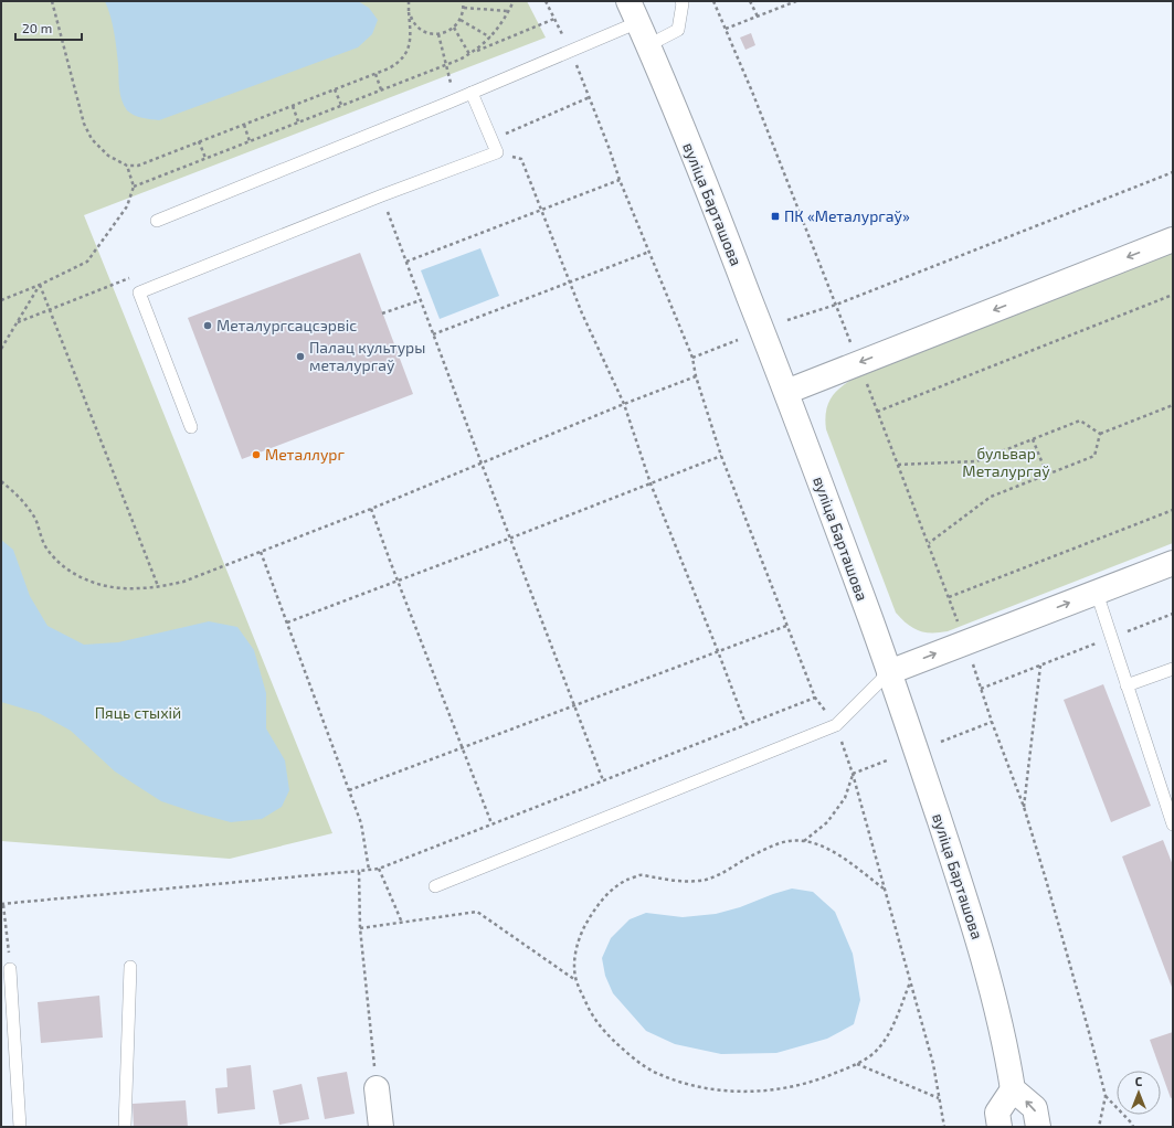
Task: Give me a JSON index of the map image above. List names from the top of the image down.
{
  "streets": {
    "main road": ["вуліца Барташова"]
  },
  "parks": ["бульвар Металургаў", "Пяць стыхій"],
  "places": {
    "transit": ["ПК «Металургаў»"],
    "other": ["Металургсацсэрвіс", "Палац культуры металургаў", "Металлург"]
  },
  "scale_bar": "20 m",
  "north": "top"
}
